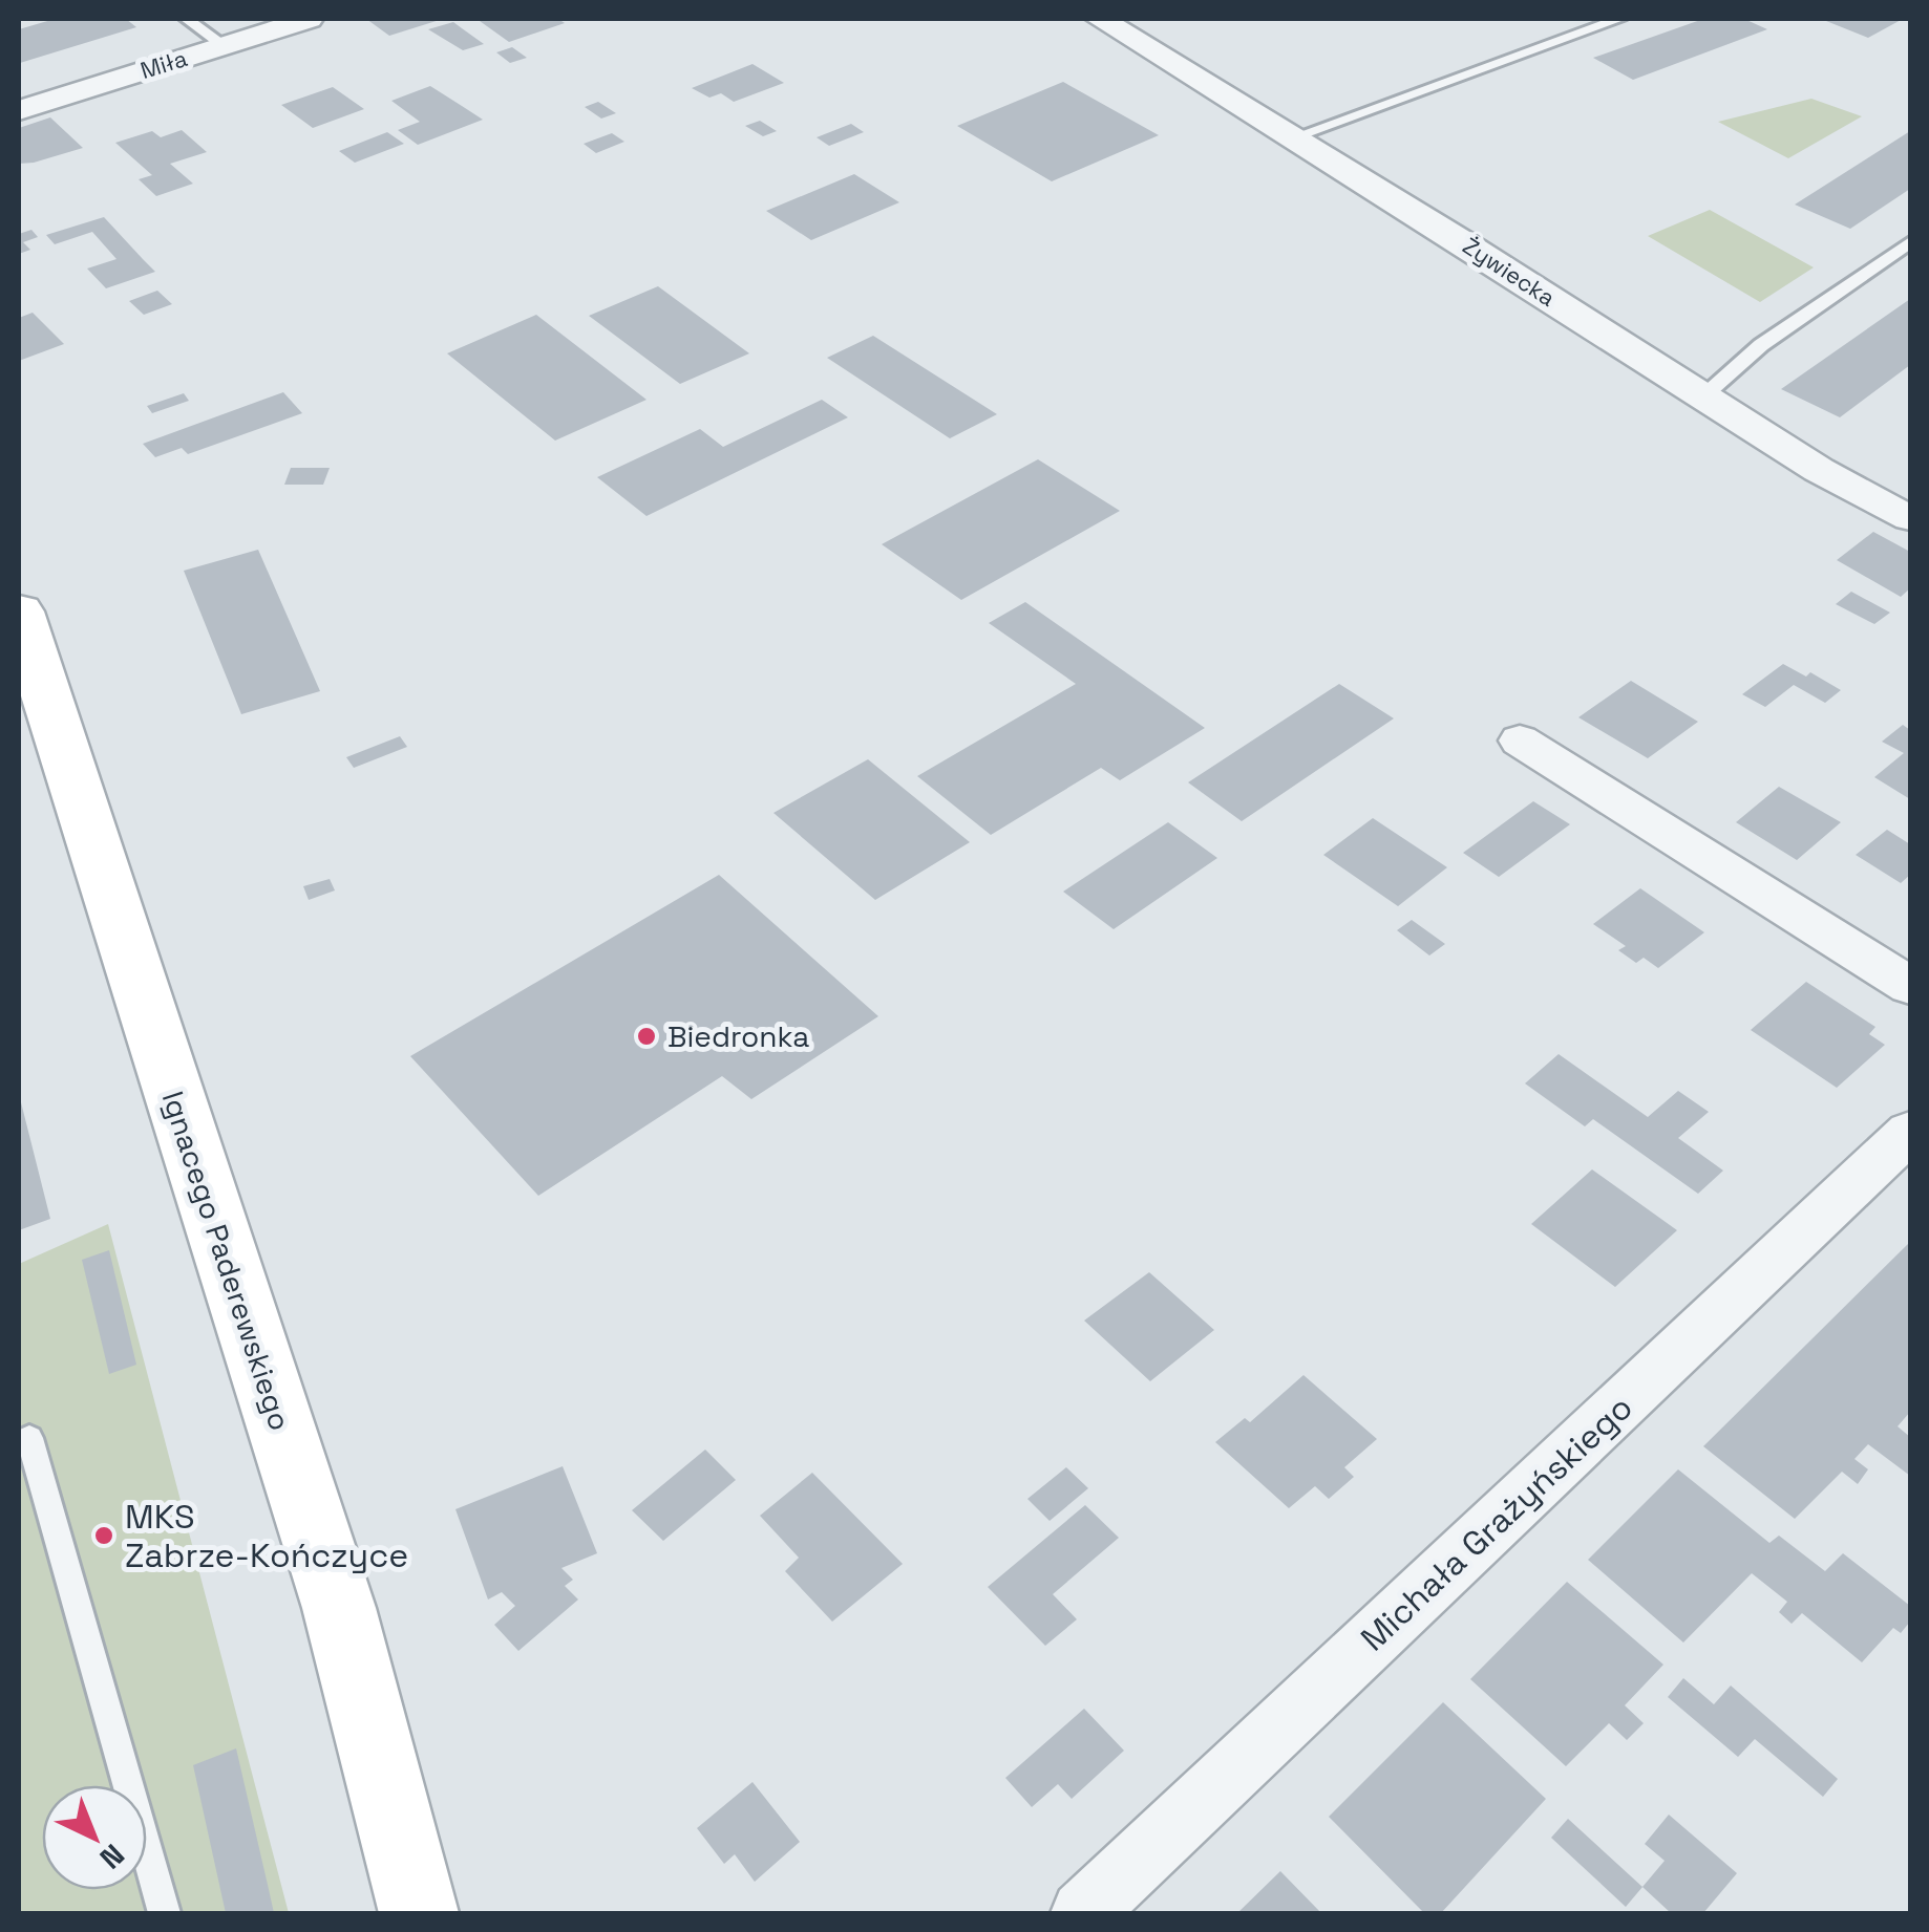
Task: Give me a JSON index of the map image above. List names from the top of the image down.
{
  "streets": {
    "main road": ["Ignacego Paderewskiego"],
    "street": ["Miła", "Żywiecka", "Michała Grażyńskiego"]
  },
  "places": ["Biedronka", "MKS Zabrze-Kończyce"],
  "north": "bottom right"
}
